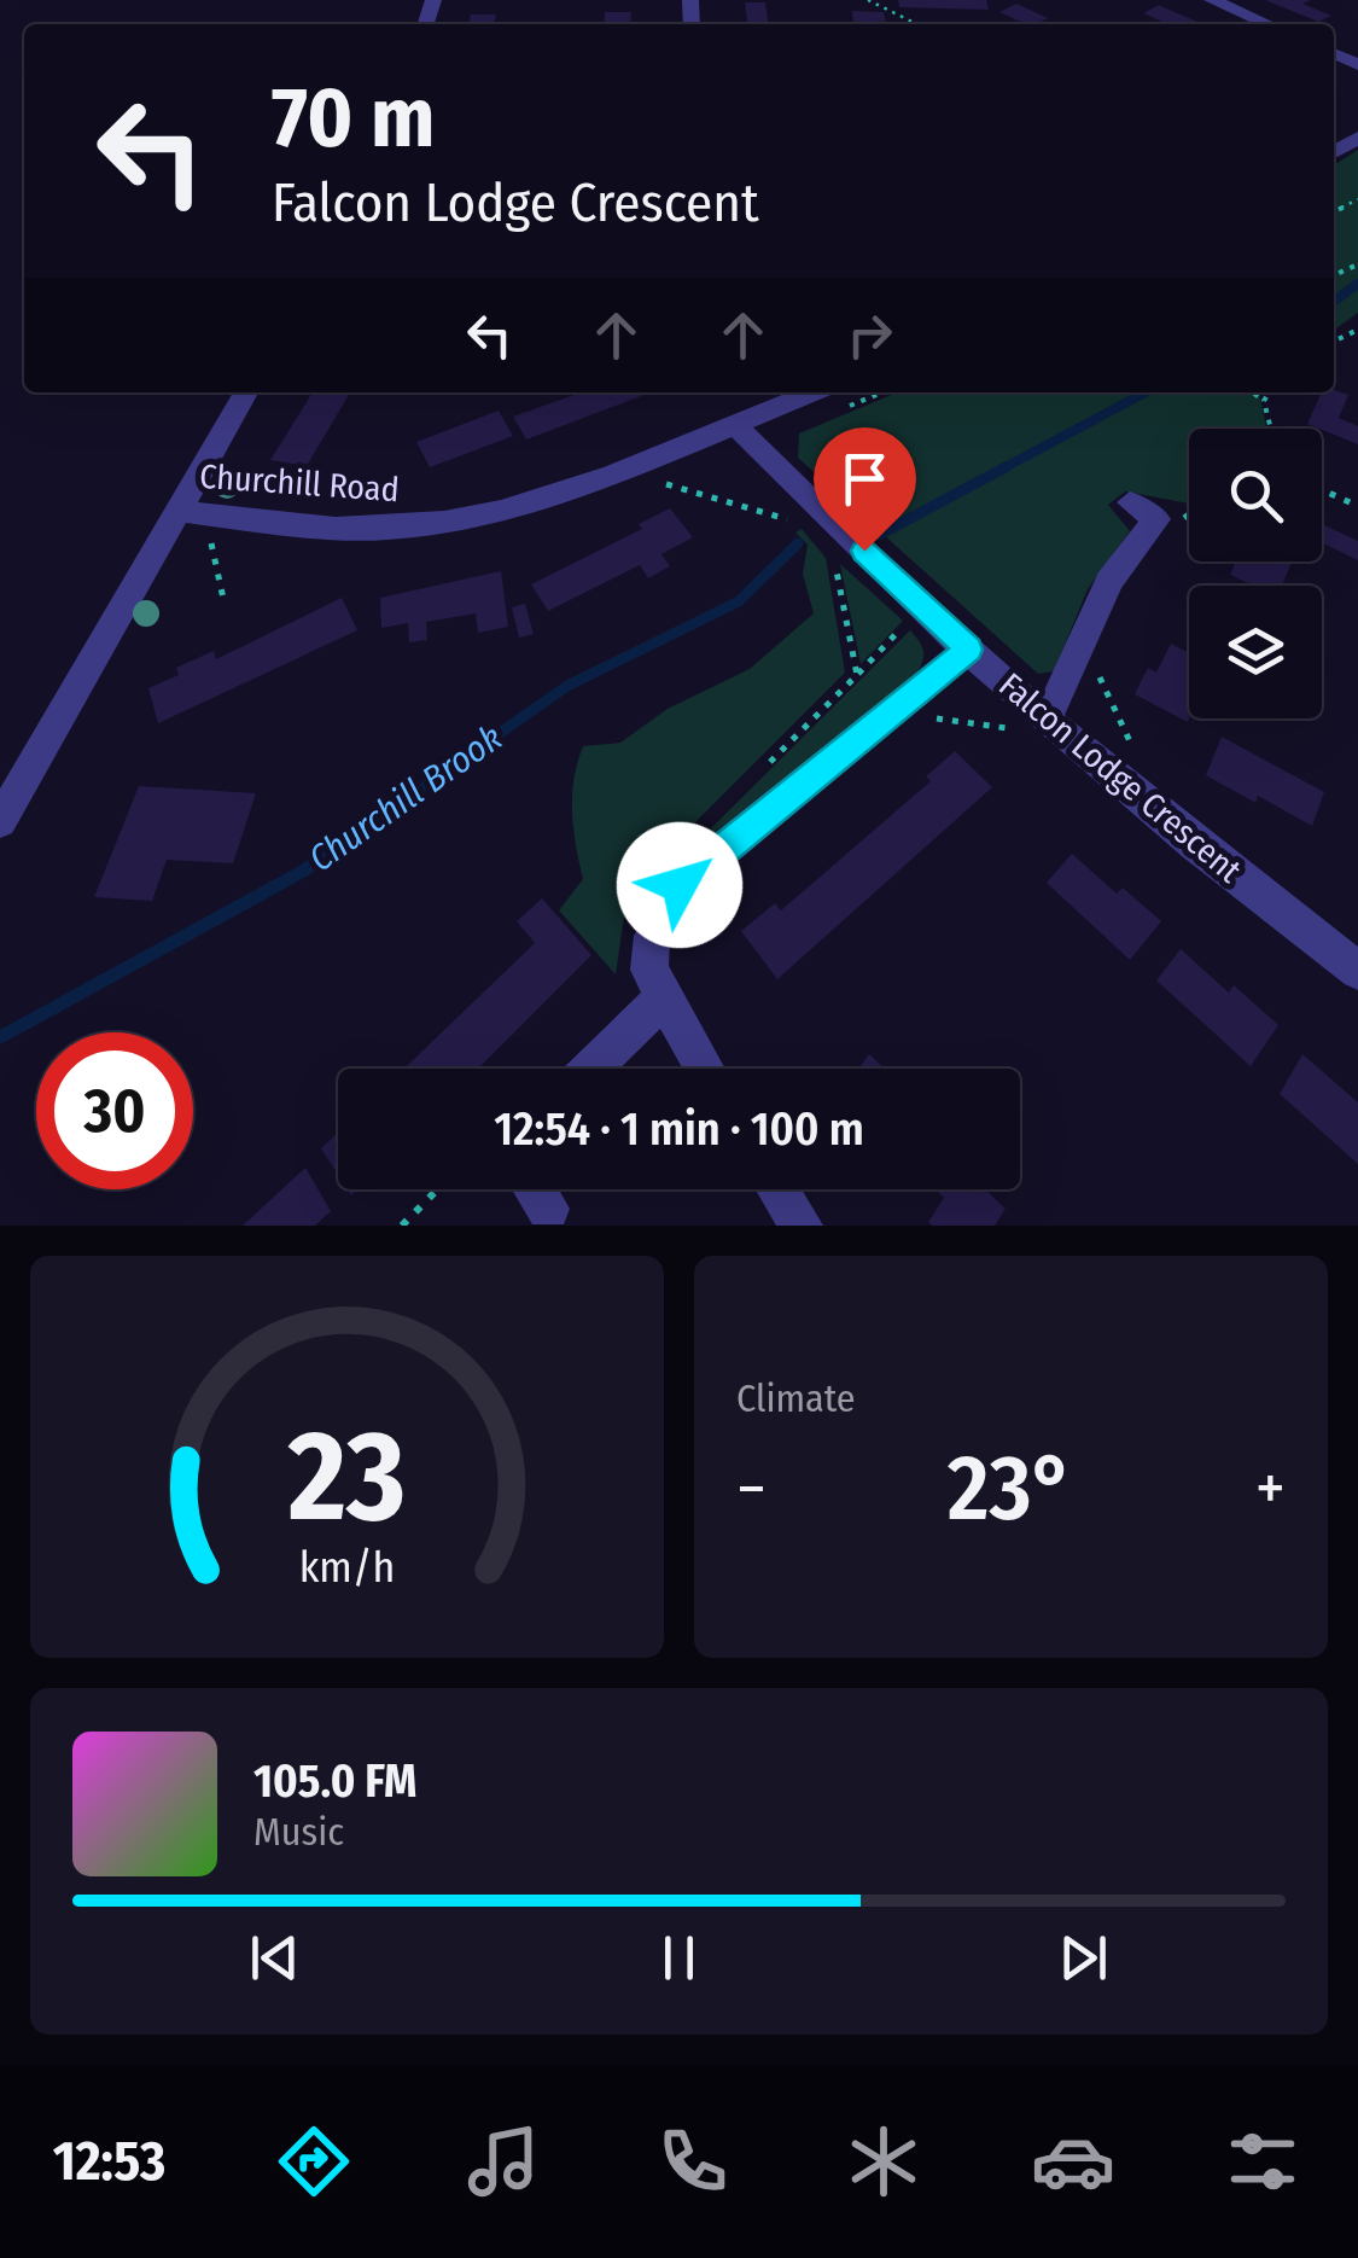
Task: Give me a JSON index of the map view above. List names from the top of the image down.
{
  "streets": {
    "street": ["Churchill Road", "Falcon Lodge Crescent"]
  },
  "crossings": [
    ["Churchill Road", "Falcon Lodge Crescent"]
  ],
  "water": ["Churchill Brook"],
  "page": {
    "turn": ["70 m", "Falcon Lodge Crescent"],
    "limit": "30",
    "trip": "12:54 · 1 min · 100 m",
    "tile": "Climate",
    "heat": ["−", "23°", "+"],
    "song": ["105.0 FM", "Music"],
    "tabs": "12:53",
    "gauge": ["23", "km/h"]
  }
}
